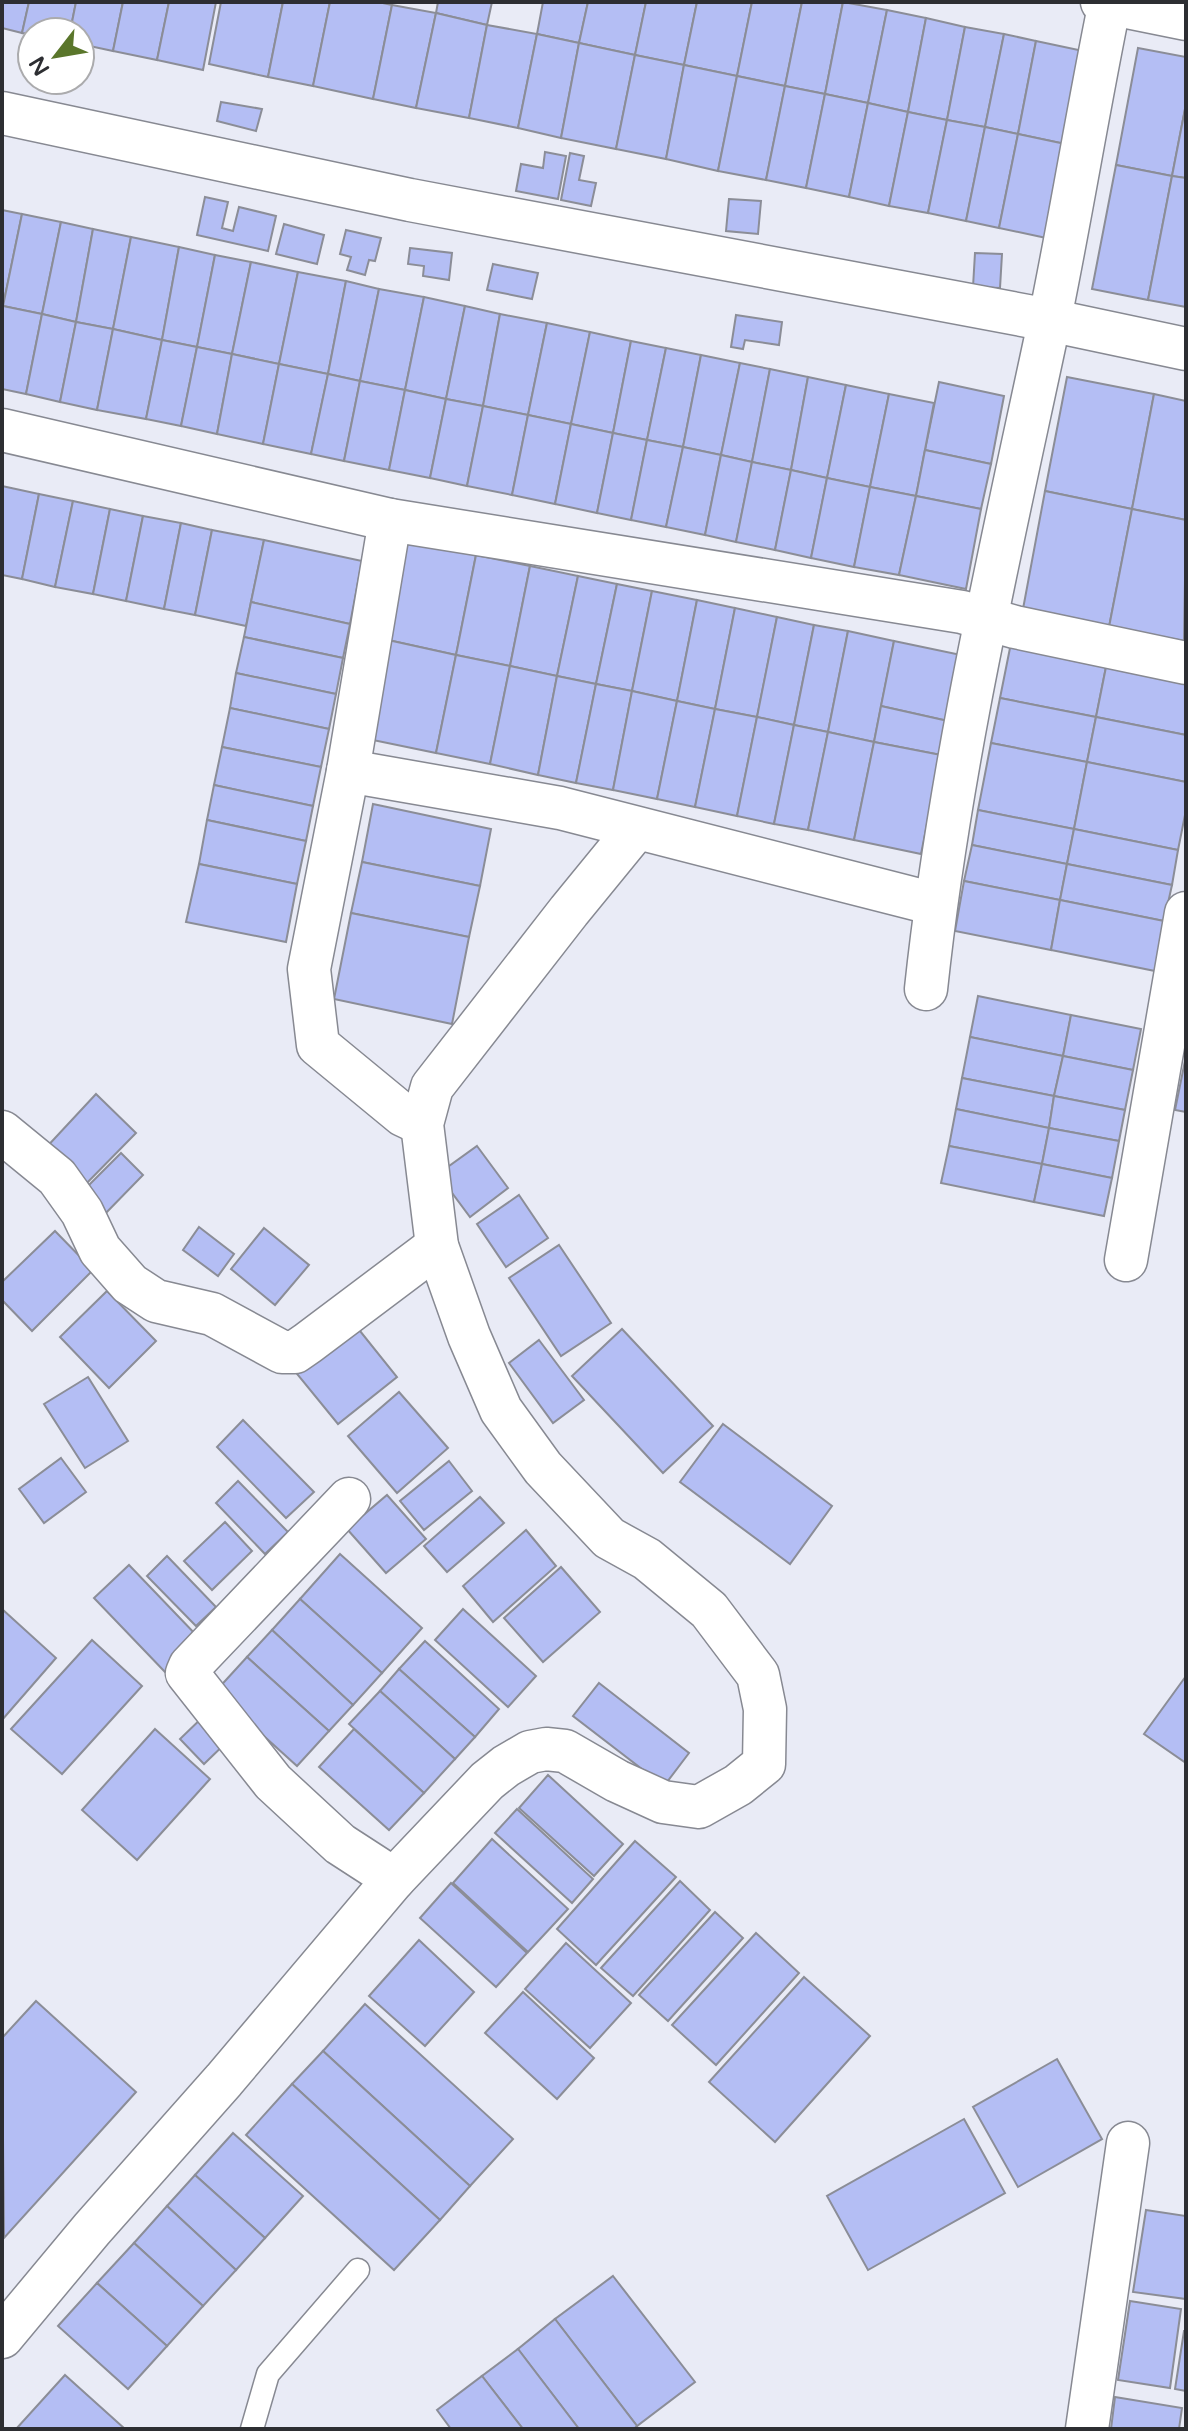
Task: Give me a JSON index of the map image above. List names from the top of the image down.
{
  "north": "bottom left"
}
